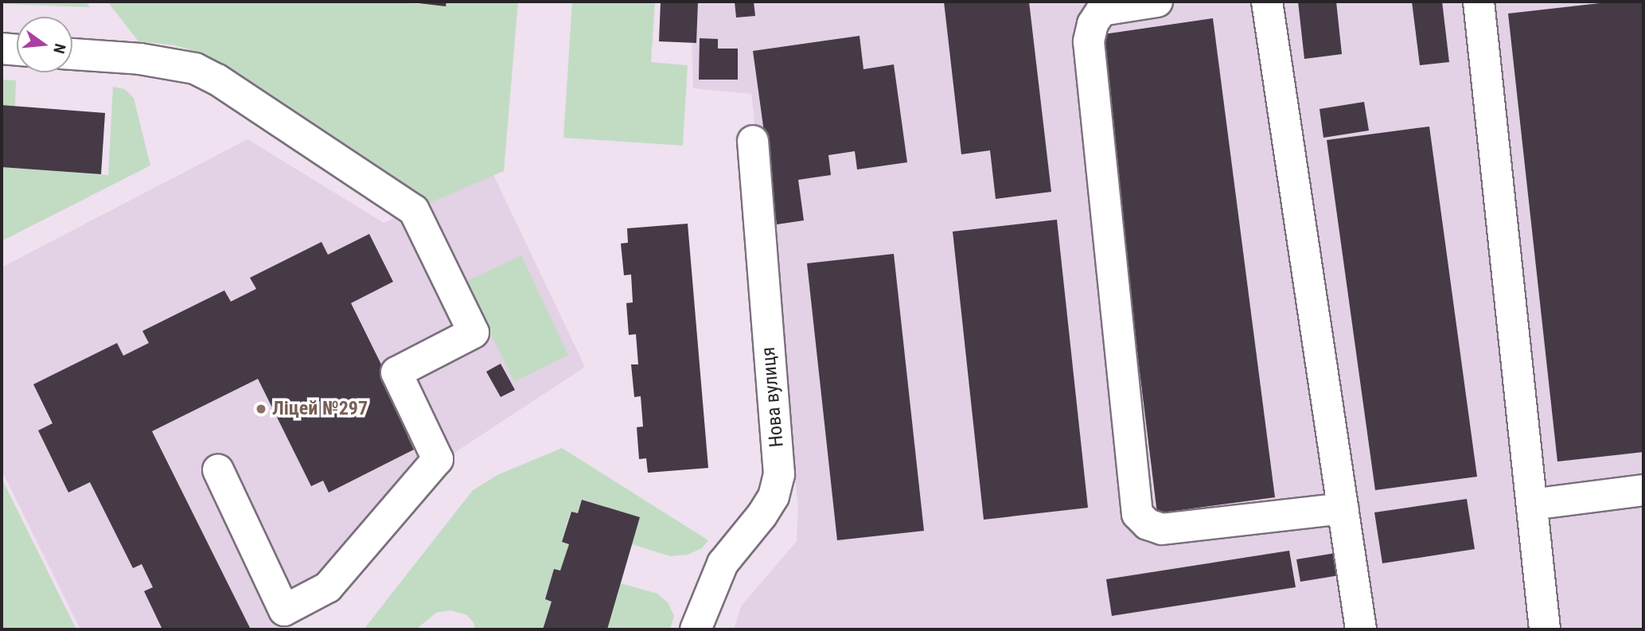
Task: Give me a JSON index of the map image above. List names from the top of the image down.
{
  "streets": {
    "lane": ["Нова вулиця"]
  },
  "places": ["Ліцей №297"],
  "north": "right"
}
